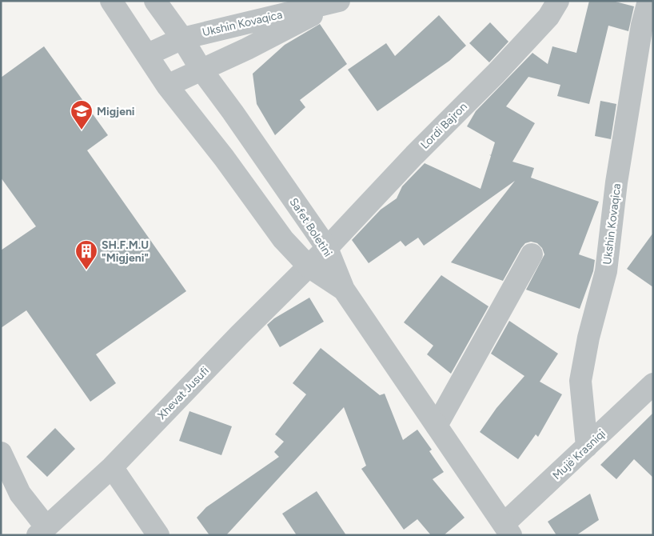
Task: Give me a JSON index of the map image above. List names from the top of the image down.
{
  "streets": {
    "street": [
      "Ukshin Kovaqica",
      "Lordi Bajron",
      "Safet Boletini",
      "Xhevat Jusufi",
      "Mujë Krasniqi"
    ]
  },
  "crossings": [
    ["Ukshin Kovaqica", "Safet Boletini"],
    ["Ukshin Kovaqica", "Mujë Krasniqi"],
    ["Lordi Bajron", "Safet Boletini"],
    ["Lordi Bajron", "Xhevat Jusufi"],
    ["Safet Boletini", "Xhevat Jusufi"],
    ["Safet Boletini", "Mujë Krasniqi"]
  ],
  "places": {
    "school or university": ["Migjeni"],
    "building": ["SH.F.M.U \"Migjeni\""]
  }
}
